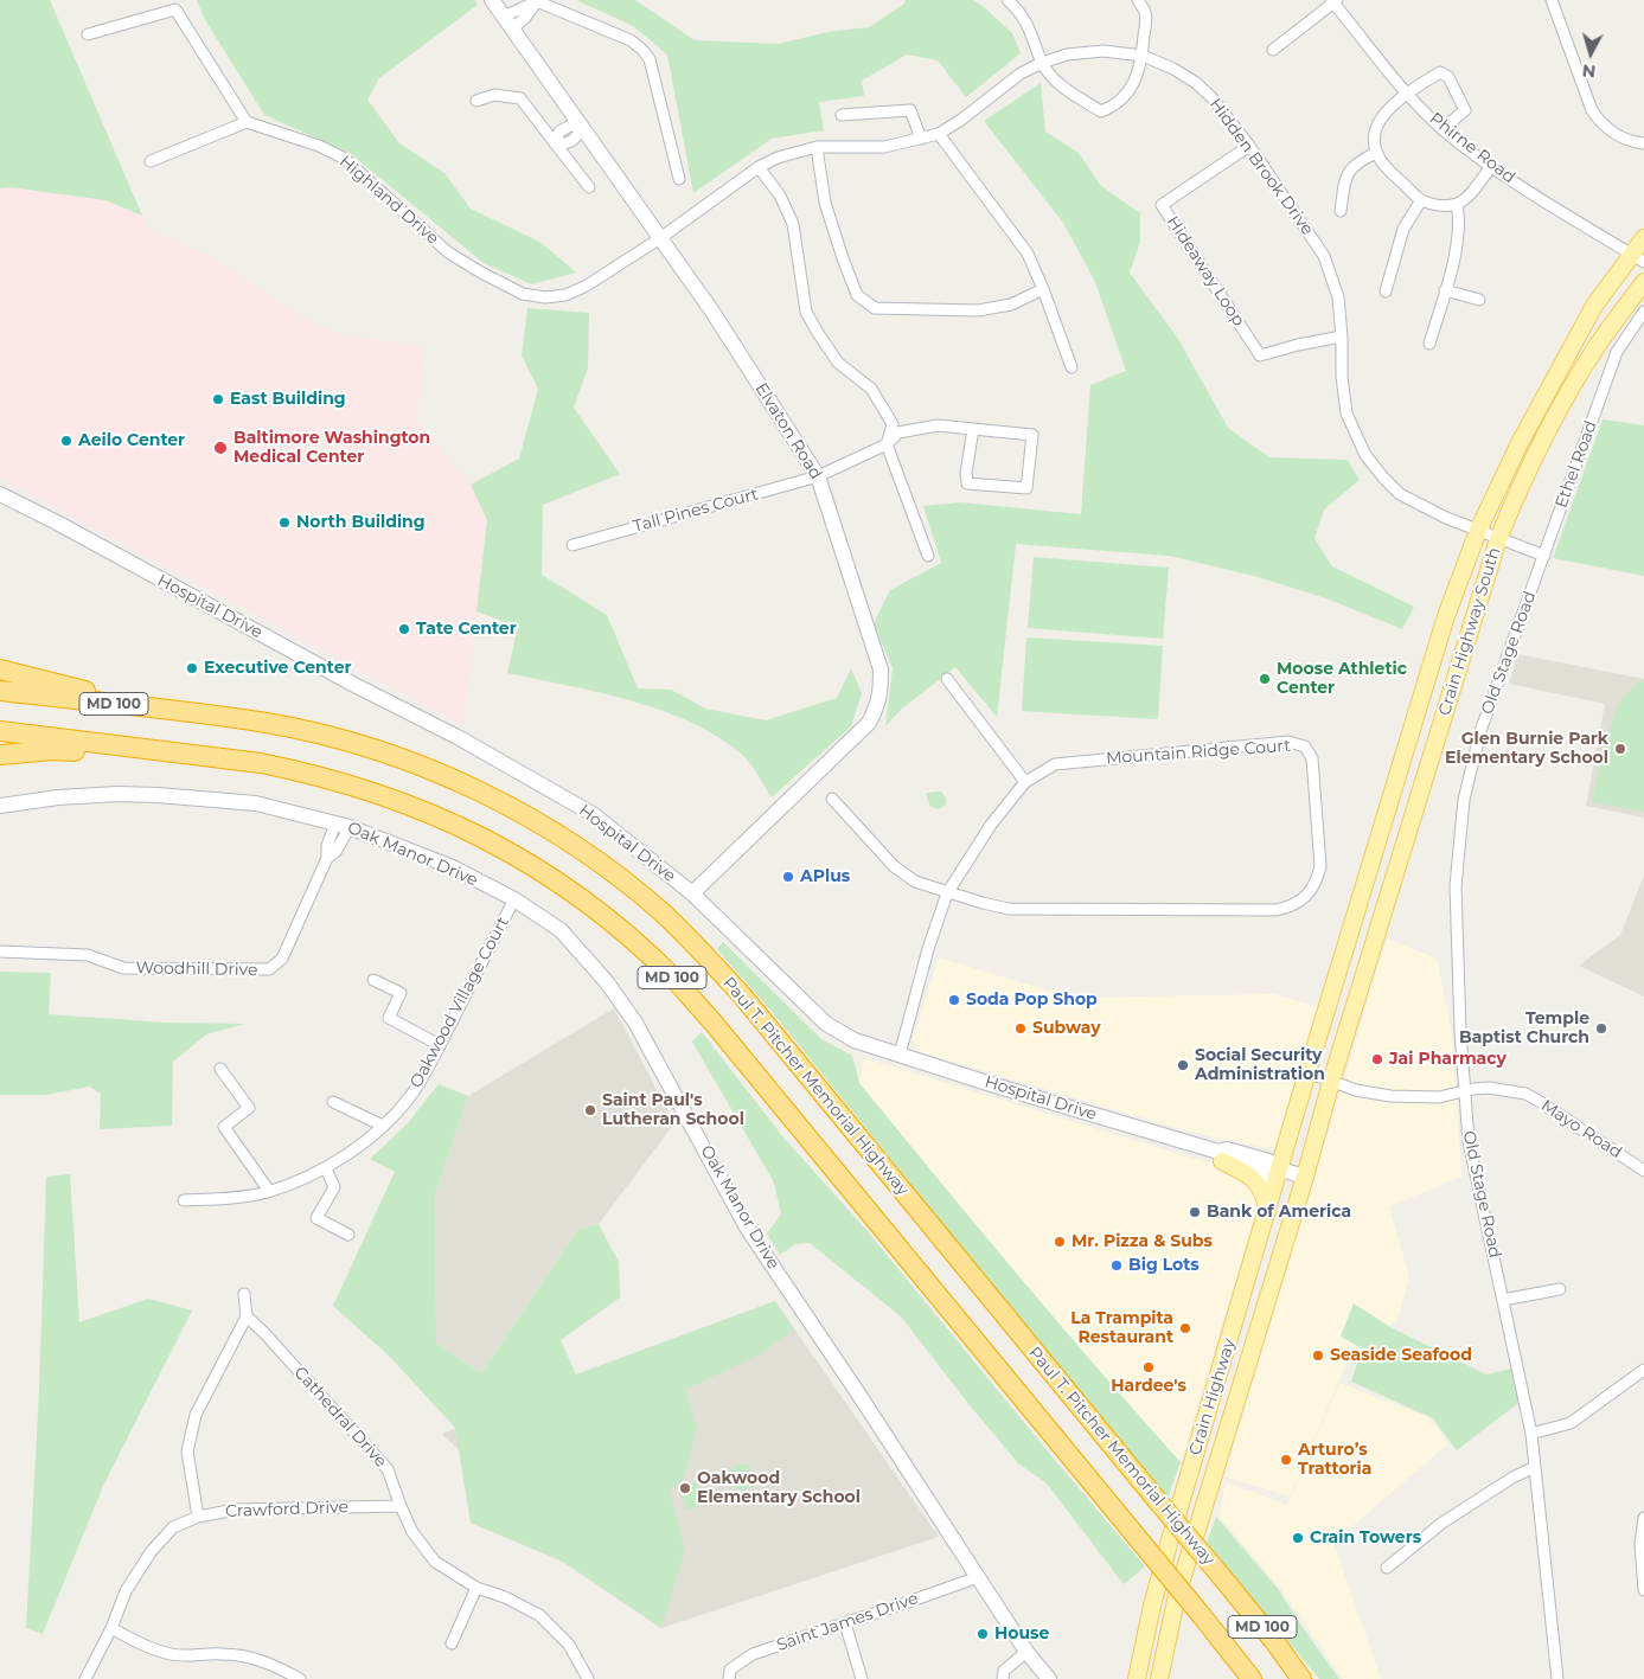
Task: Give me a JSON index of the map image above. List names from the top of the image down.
{
  "streets": {
    "highway": ["MD 100", "Paul T. Pitcher Memorial Highway"],
    "main road": ["Crain Highway South", "Crain Highway"],
    "street": [
      "Phirne Road",
      "Hidden Brook Drive",
      "Highland Drive",
      "Hideaway Loop",
      "Elvaton Road",
      "Ethel Road",
      "Tall Pines Court",
      "Hospital Drive",
      "Old Stage Road",
      "Mountain Ridge Court",
      "Oak Manor Drive",
      "Woodhill Drive",
      "Oakwood Village Court",
      "Mayo Road",
      "Cathedral Drive",
      "Crawford Drive",
      "Saint James Drive"
    ]
  },
  "crossings": [
    ["Phirne Road", "Crain Highway South"],
    ["Hidden Brook Drive", "Highland Drive"],
    ["Hidden Brook Drive", "Hideaway Loop"],
    ["Hidden Brook Drive", "Elvaton Road"],
    ["Hidden Brook Drive", "Ethel Road"],
    ["Hidden Brook Drive", "Crain Highway South"],
    ["Highland Drive", "Elvaton Road"],
    ["Elvaton Road", "Tall Pines Court"],
    ["Elvaton Road", "Hospital Drive"],
    ["Ethel Road", "Old Stage Road"],
    ["Hospital Drive", "Crain Highway South"],
    ["Hospital Drive", "Crain Highway"],
    ["Crain Highway South", "Mayo Road"],
    ["Crain Highway South", "Crain Highway"],
    ["Old Stage Road", "Mayo Road"],
    ["Oak Manor Drive", "Woodhill Drive"],
    ["Oak Manor Drive", "Oakwood Village Court"],
    ["Oak Manor Drive", "Saint James Drive"],
    ["Cathedral Drive", "Crawford Drive"]
  ],
  "places": [
    "East Building",
    "Aeilo Center",
    "Baltimore Washington Medical Center",
    "North Building",
    "Tate Center",
    "Executive Center",
    "Moose Athletic Center",
    "Glen Burnie Park Elementary School",
    "APlus",
    "Soda Pop Shop",
    "Subway",
    "Temple Baptist Church",
    "Jai Pharmacy",
    "Social Security Administration",
    "Saint Paul's Lutheran School",
    "Bank of America",
    "Mr. Pizza & Subs",
    "Big Lots",
    "La Trampita Restaurant",
    "Seaside Seafood",
    "Hardee's",
    "Arturo’s Trattoria",
    "Oakwood Elementary School",
    "Crain Towers",
    "House"
  ],
  "north": "bottom"
}
